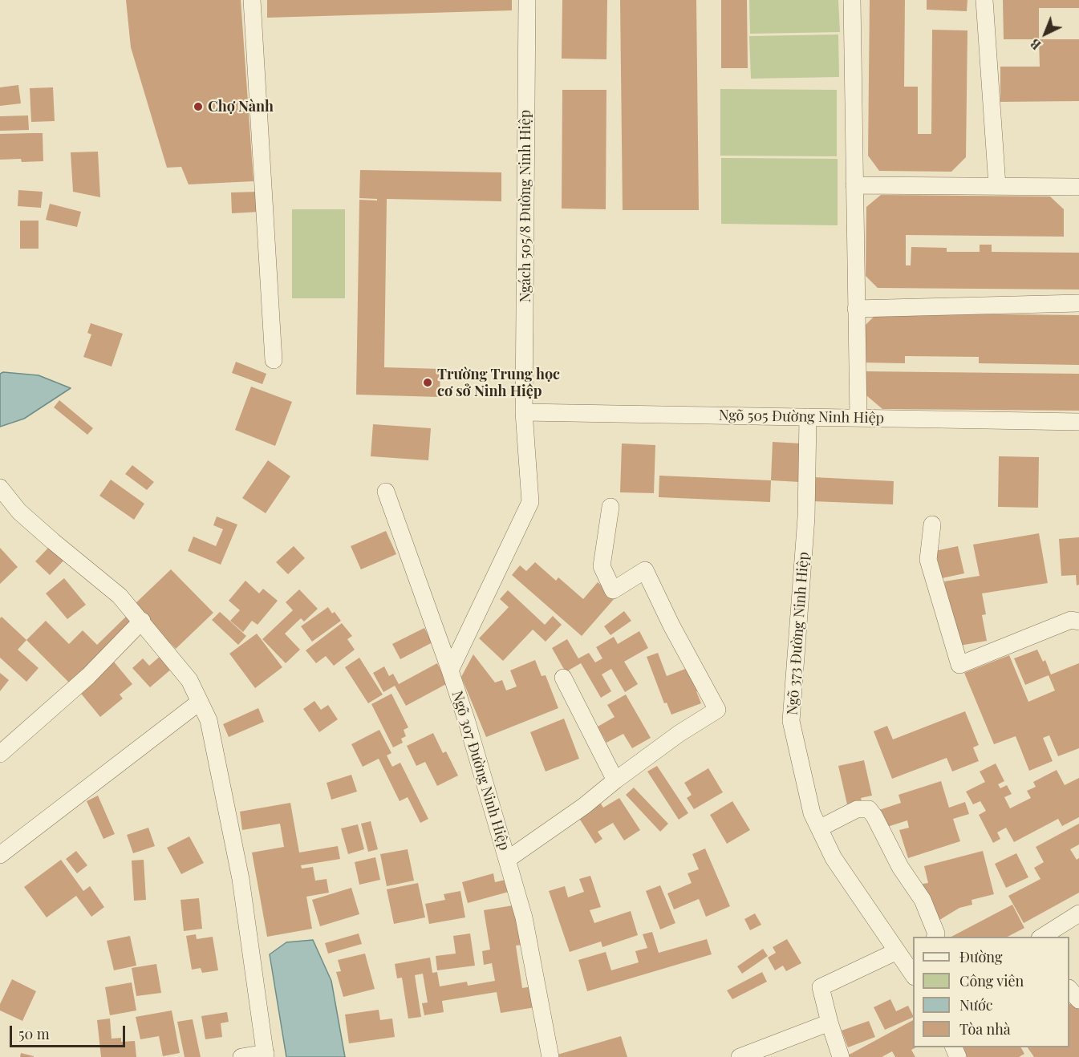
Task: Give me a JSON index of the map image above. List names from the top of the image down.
{
  "streets": {
    "street": [
      "Ngách 505/8 Đường Ninh Hiệp",
      "Ngõ 505 Đường Ninh Hiệp",
      "Ngõ 373 Đường Ninh Hiệp",
      "Ngõ 307 Đường Ninh Hiệp"
    ]
  },
  "crossings": [
    ["Ngách 505/8 Đường Ninh Hiệp", "Ngõ 505 Đường Ninh Hiệp"],
    ["Ngách 505/8 Đường Ninh Hiệp", "Ngõ 307 Đường Ninh Hiệp"],
    ["Ngõ 505 Đường Ninh Hiệp", "Ngõ 373 Đường Ninh Hiệp"]
  ],
  "places": ["Chợ Nành", "Trường Trung học cơ sở Ninh Hiệp"],
  "legend": [
    "Đường",
    "Công viên",
    "Nước",
    "Tòa nhà"
  ],
  "scale_bar": "50 m",
  "north": "bottom left"
}
